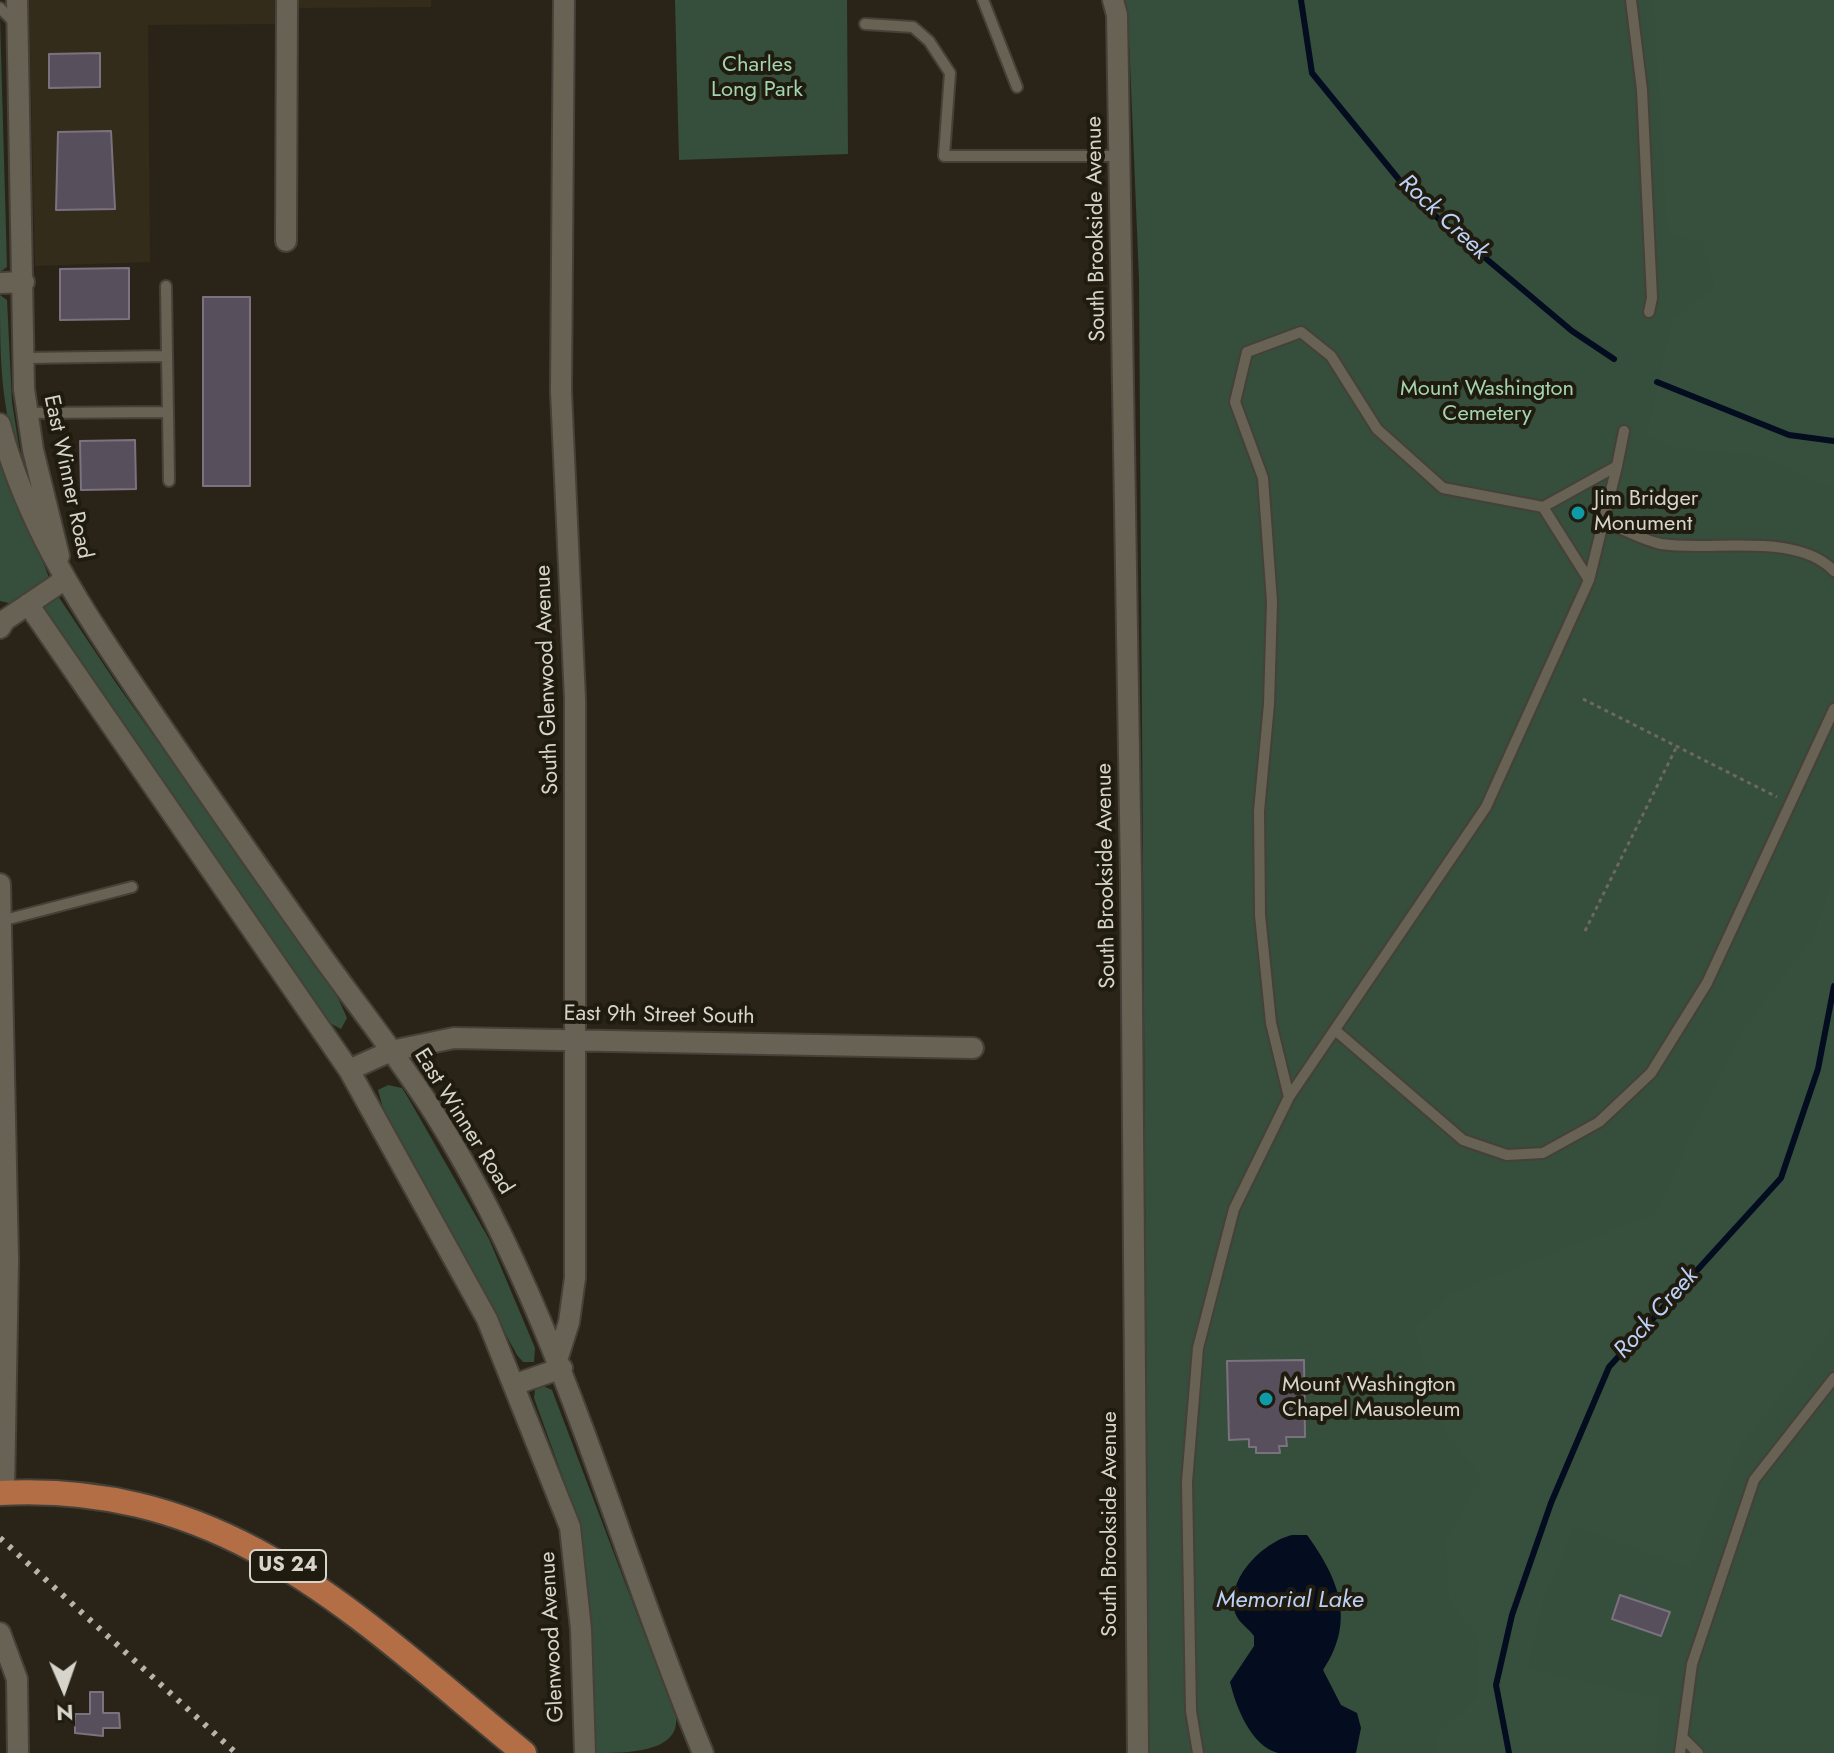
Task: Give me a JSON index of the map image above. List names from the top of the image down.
{
  "streets": {
    "main road": ["US 24"],
    "street": [
      "South Brookside Avenue",
      "East Winner Road",
      "South Glenwood Avenue",
      "East 9th Street South",
      "Glenwood Avenue"
    ]
  },
  "crossings": [
    ["East Winner Road", "South Glenwood Avenue"],
    ["East Winner Road", "East 9th Street South"],
    ["South Glenwood Avenue", "East 9th Street South"]
  ],
  "water": ["Rock Creek", "Memorial Lake"],
  "parks": ["Charles Long Park", "Mount Washington Cemetery"],
  "places": ["Jim Bridger Monument", "Mount Washington Chapel Mausoleum"],
  "north": "bottom"
}
